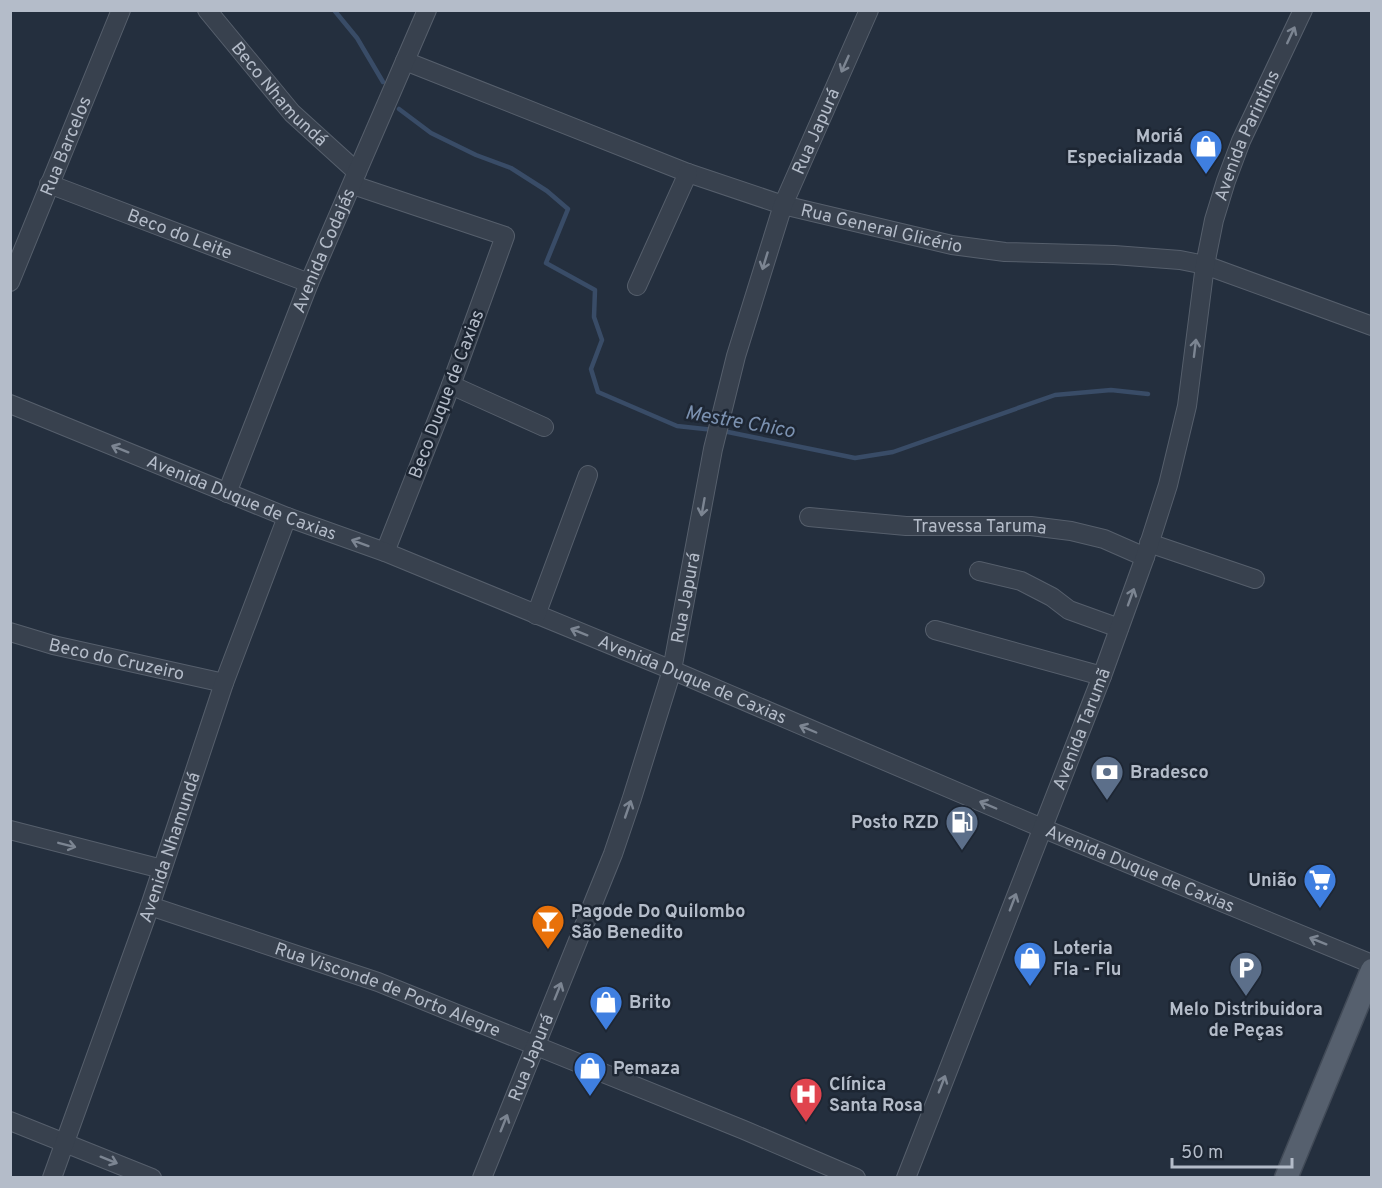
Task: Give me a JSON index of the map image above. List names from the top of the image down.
{
  "streets": {
    "street": [
      "Beco Nhamundá",
      "Rua Japurá",
      "Avenida Parintins",
      "Rua Barcelos",
      "Rua General Glicério",
      "Beco do Leite",
      "Avenida Codajás",
      "Beco Duque de Caxias",
      "Avenida Duque de Caxias",
      "Travessa Taruma",
      "Beco do Cruzeiro",
      "Avenida Tarumã",
      "Avenida Nhamundá",
      "Rua Visconde de Porto Alegre"
    ]
  },
  "crossings": [
    ["Beco Nhamundá", "Avenida Codajás"],
    ["Beco Nhamundá", "Beco Duque de Caxias"],
    ["Rua Japurá", "Rua General Glicério"],
    ["Rua Japurá", "Avenida Duque de Caxias"],
    ["Rua Japurá", "Rua Visconde de Porto Alegre"],
    ["Avenida Parintins", "Rua General Glicério"],
    ["Avenida Parintins", "Avenida Tarumã"],
    ["Rua Barcelos", "Beco do Leite"],
    ["Rua General Glicério", "Avenida Codajás"],
    ["Rua General Glicério", "Avenida Tarumã"],
    ["Beco do Leite", "Avenida Codajás"],
    ["Avenida Codajás", "Beco Duque de Caxias"],
    ["Avenida Codajás", "Avenida Duque de Caxias"],
    ["Beco Duque de Caxias", "Avenida Duque de Caxias"],
    ["Avenida Duque de Caxias", "Avenida Tarumã"],
    ["Avenida Duque de Caxias", "Avenida Nhamundá"],
    ["Travessa Taruma", "Avenida Tarumã"],
    ["Beco do Cruzeiro", "Avenida Nhamundá"],
    ["Avenida Nhamundá", "Rua Visconde de Porto Alegre"]
  ],
  "one_way": ["Avenida Parintins", "Avenida Duque de Caxias", "Avenida Tarumã"],
  "water": ["Mestre Chico"],
  "places": {
    "shop": [
      "Moriá Especializada",
      "Loteria Fla - Flu",
      "Brito",
      "Pemaza"
    ],
    "bank": ["Bradesco"],
    "fuel station": ["Posto RZD"],
    "supermarket": ["União"],
    "bar": ["Pagode Do Quilombo São Benedito"],
    "parking": ["Melo Distribuidora de Peças"],
    "hospital": ["Clínica Santa Rosa"]
  },
  "scale_bar": "50 m"
}
